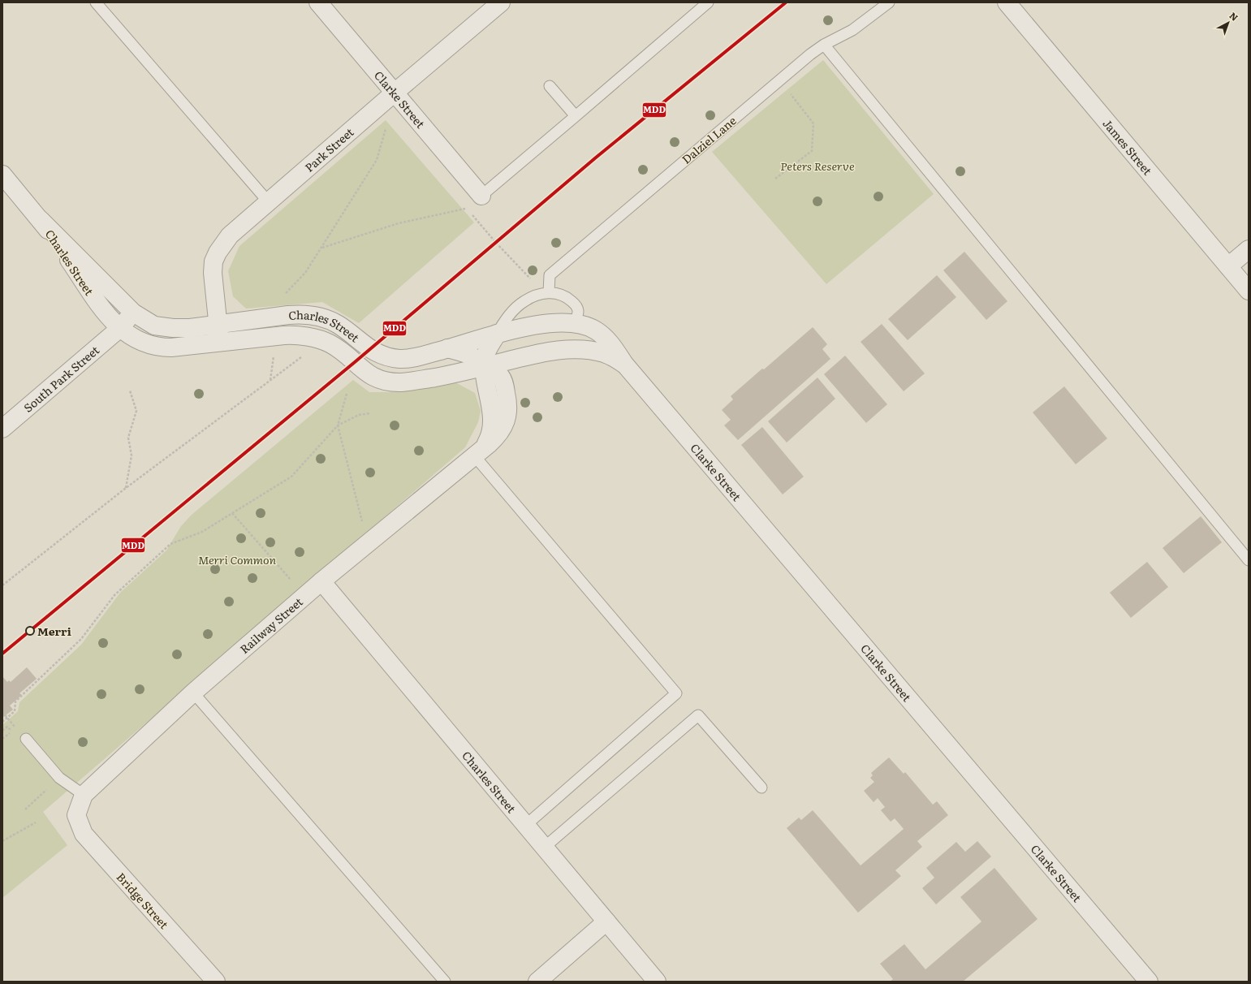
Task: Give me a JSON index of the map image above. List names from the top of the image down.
{
  "streets": {
    "street": [
      "Clarke Street",
      "James Street",
      "Park Street",
      "Charles Street",
      "South Park Street",
      "Railway Street",
      "Bridge Street"
    ],
    "lane": ["Dalziel Lane"]
  },
  "crossings": [
    ["Clarke Street", "Park Street"],
    ["Clarke Street", "Charles Street"],
    ["Clarke Street", "Railway Street"],
    ["Park Street", "Charles Street"],
    ["Charles Street", "South Park Street"],
    ["Charles Street", "Railway Street"],
    ["Railway Street", "Bridge Street"]
  ],
  "parks": ["Peters Reserve", "Merri Common"],
  "places": ["Merri"],
  "lines": ["transit line MDD"],
  "north": "top right"
}
